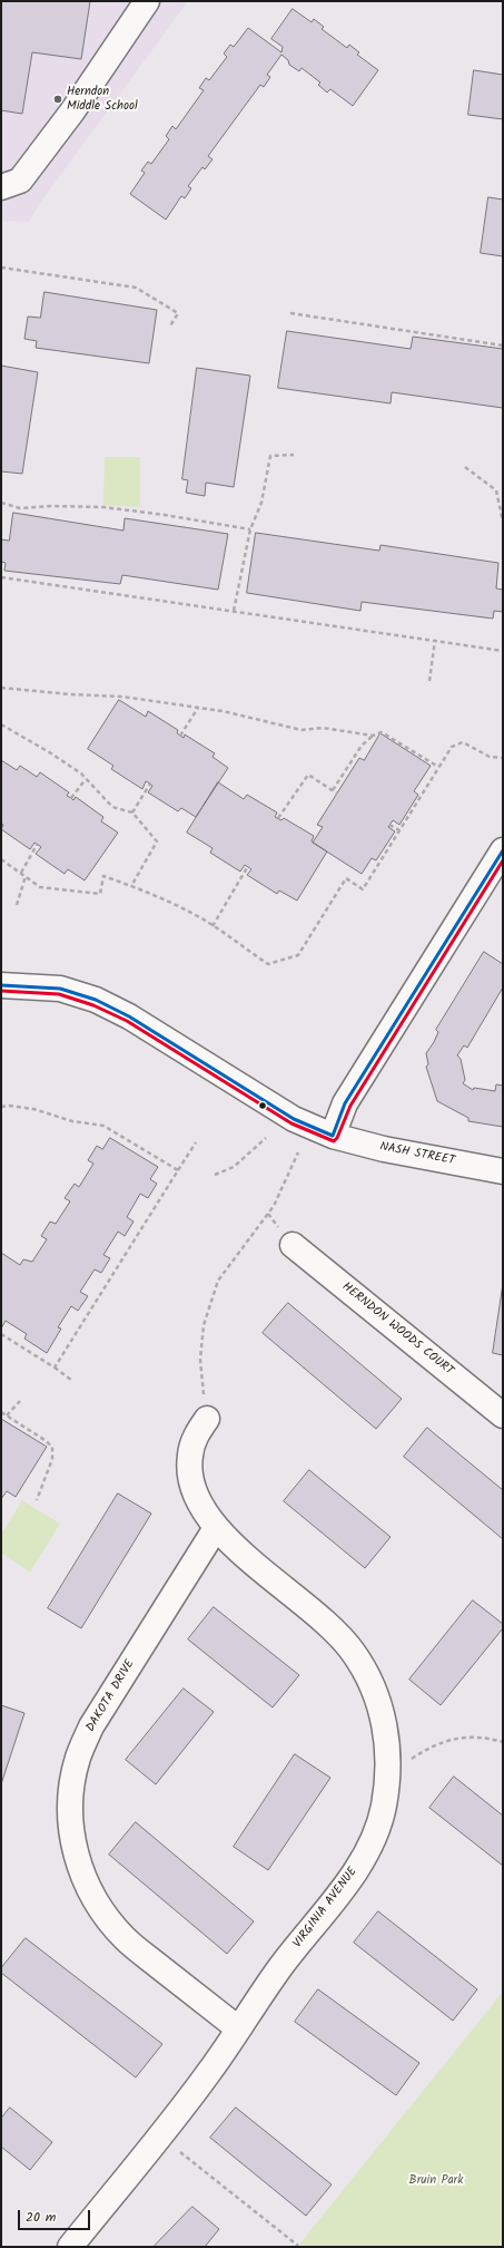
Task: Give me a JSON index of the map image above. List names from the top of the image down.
{
  "streets": {
    "street": [
      "NASH STREET",
      "HERNDON WOODS COURT",
      "DAKOTA DRIVE",
      "VIRGINIA AVENUE"
    ]
  },
  "crossings": [
    ["DAKOTA DRIVE", "VIRGINIA AVENUE"]
  ],
  "parks": ["Bruin Park"],
  "places": ["Herndon Middle School"],
  "scale_bar": "20 m"
}
